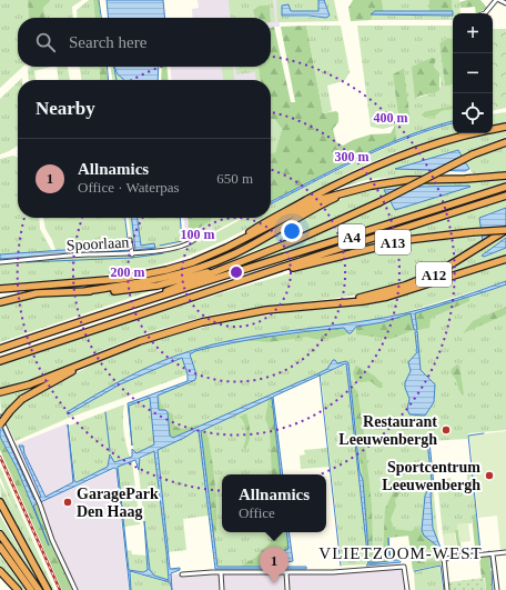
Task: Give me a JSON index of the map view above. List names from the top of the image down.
{
  "streets": {
    "highway": ["A4", "A13", "A12"],
    "street": ["Spoorlaan"]
  },
  "crossings": [
    ["A4", "A13"],
    ["A13", "A12"]
  ],
  "districts": ["VLIETZOOM-WEST"],
  "places": ["Restaurant Leeuwenbergh", "Sportcentrum Leeuwenbergh", "GaragePark Den Haag"],
  "page": {
    "map_buttons": ["+", "−"],
    "search": "Search here",
    "heading": "Nearby",
    "list": [
      {
        "mark": "1",
        "name": "Allnamics",
        "note": "Office · Waterpas",
        "value": "650 m"
      }
    ],
    "popup": ["Allnamics", "Office"],
    "pins": "1"
  },
  "rings": [
    "400 m",
    "300 m",
    "100 m",
    "200 m"
  ]
}
